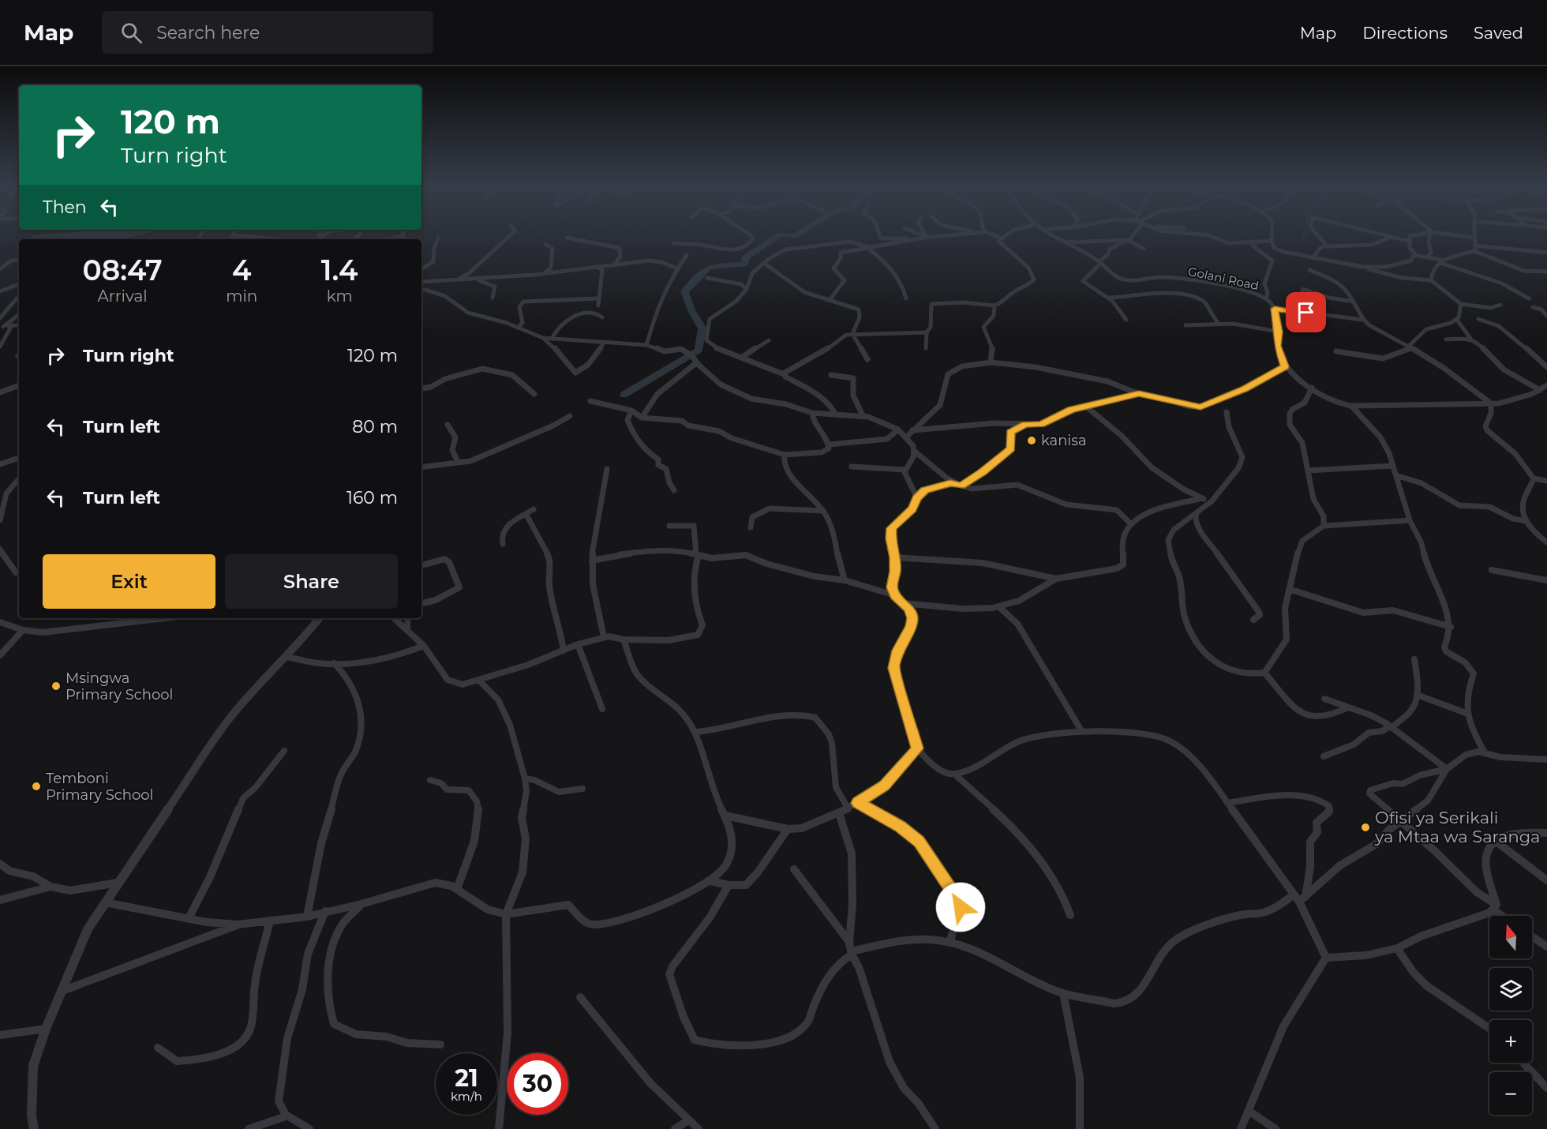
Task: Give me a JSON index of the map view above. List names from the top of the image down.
{
  "streets": {
    "street": ["Golani Road"]
  },
  "places": [
    "kanisa",
    "Msingwa Primary School",
    "Temboni Primary School",
    "Ofisi ya Serikali ya Mtaa wa Saranga"
  ],
  "north": "top",
  "page": {
    "header": "Map",
    "search": "Search here",
    "nav": ["Map", "Directions", "Saved"],
    "turn": ["120 m", "Turn right"],
    "then": "Then",
    "eta": [
      "08:47",
      "Arrival",
      "4",
      "min",
      "1.4",
      "km"
    ],
    "list": [
      {
        "name": "Turn right",
        "value": "120 m"
      },
      {
        "name": "Turn left",
        "value": "80 m"
      },
      {
        "name": "Turn left",
        "value": "160 m"
      }
    ],
    "buttons": ["Exit", "Share"],
    "map_buttons": ["+", "−"],
    "speed": "21 km/h",
    "limit": "30"
  }
}
